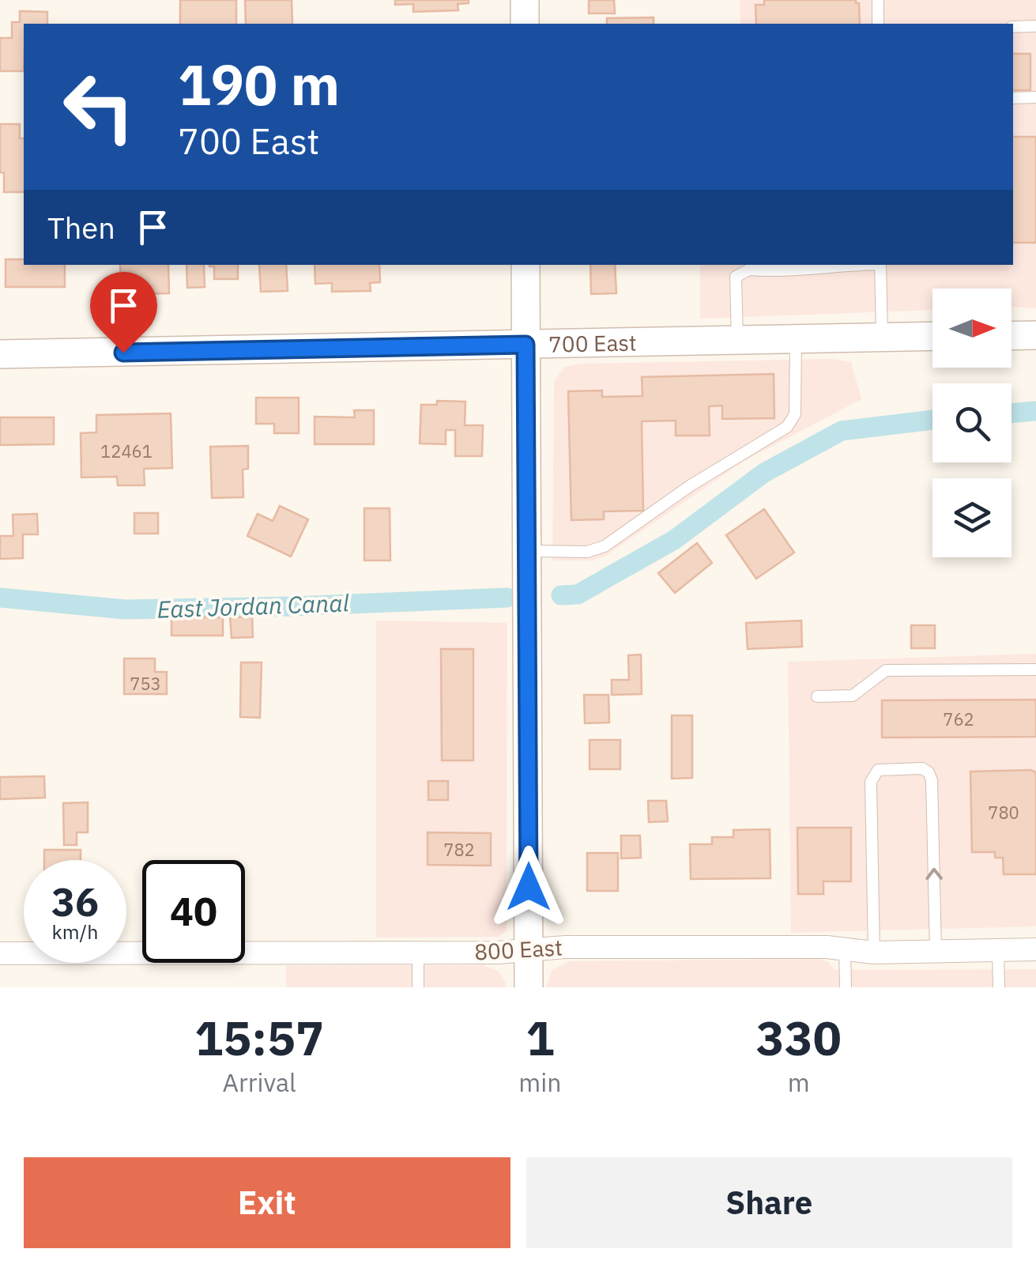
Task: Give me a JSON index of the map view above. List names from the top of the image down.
{
  "streets": {
    "street": ["700 East", "800 East"]
  },
  "water": ["East Jordan Canal"],
  "house_numbers": [
    "12461",
    "753",
    "762",
    "780",
    "782"
  ],
  "north": "right",
  "page": {
    "turn": ["190 m", "700 East"],
    "then": "Then",
    "speed": "36 km/h",
    "limit": "40",
    "eta": [
      "15:57",
      "Arrival",
      "1",
      "min",
      "330",
      "m"
    ],
    "buttons": ["Exit", "Share"]
  }
}
